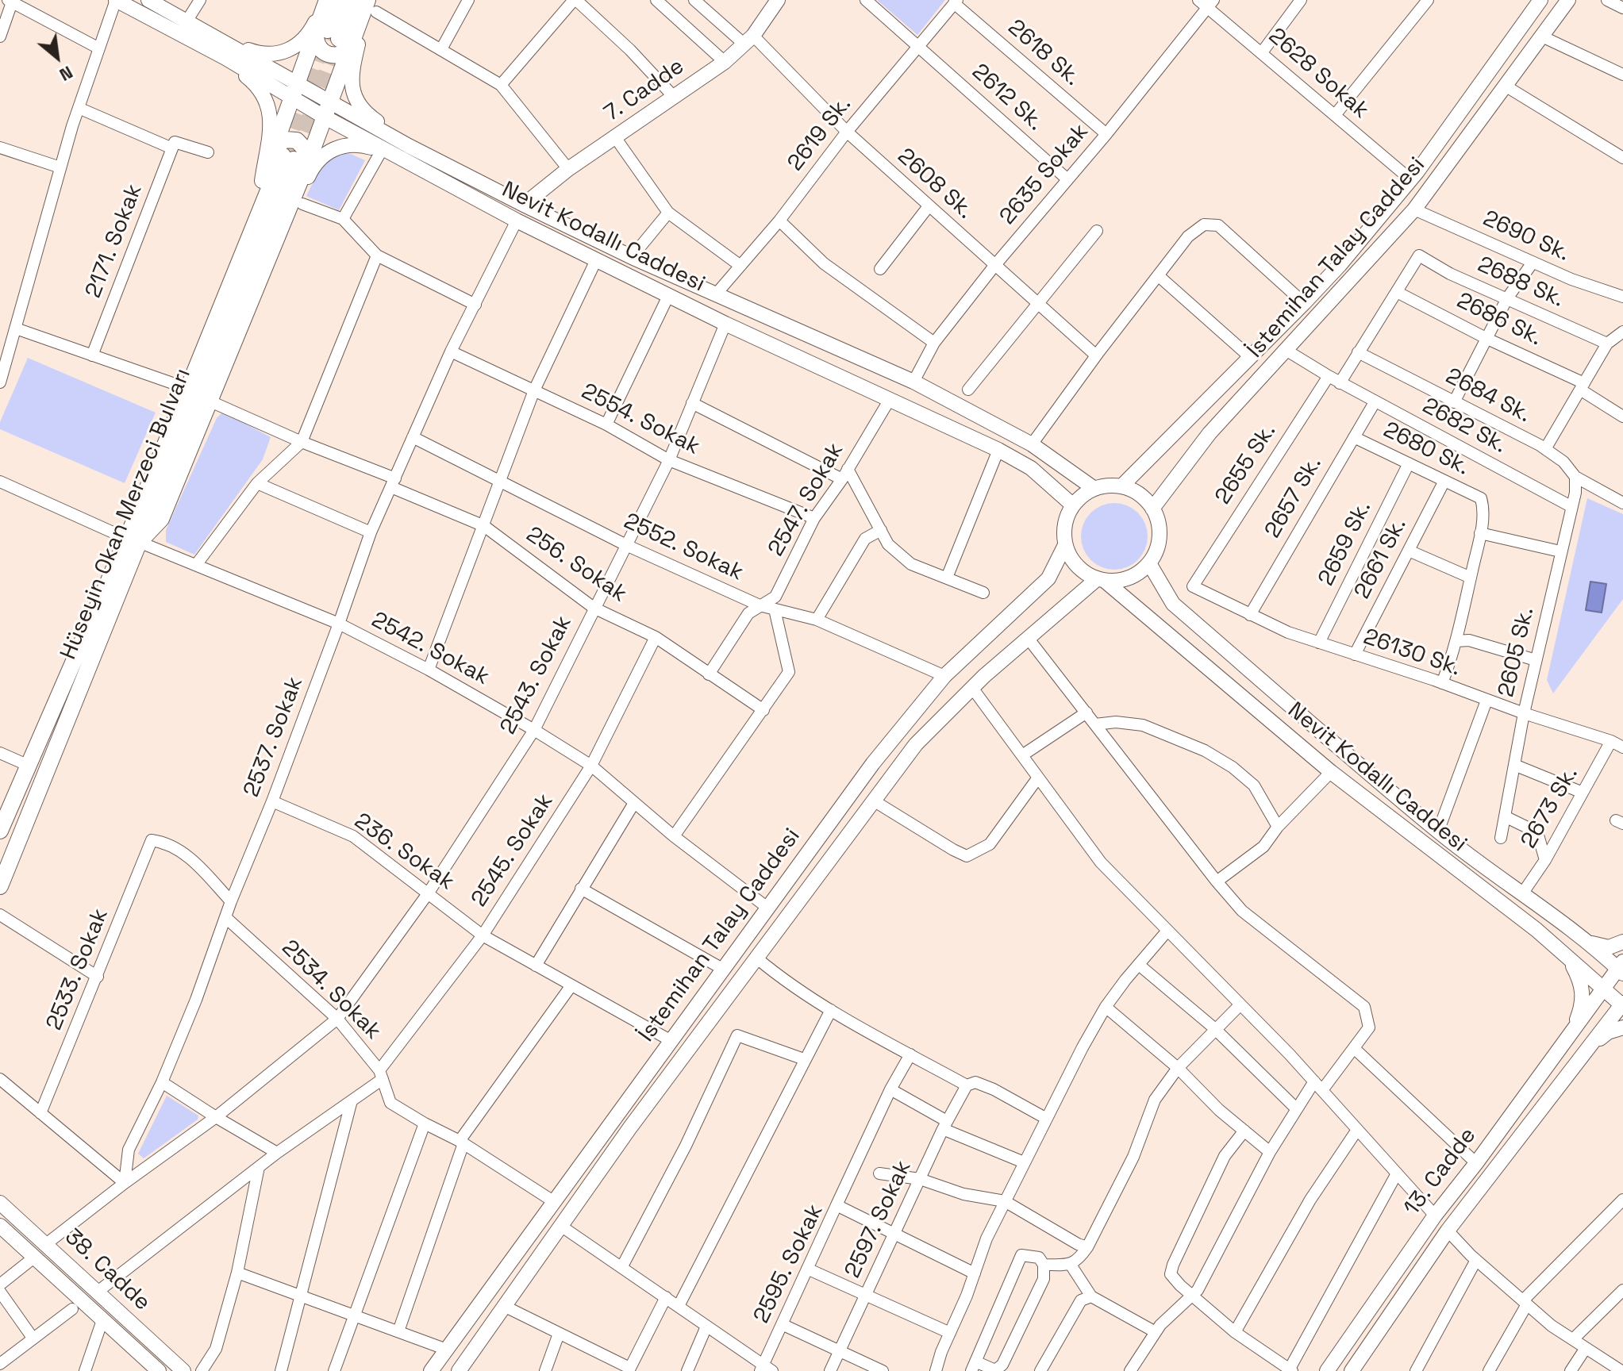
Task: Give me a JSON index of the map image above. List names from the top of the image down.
{
  "streets": {
    "main road": [
      "7. Cadde",
      "Nevit Kodallı Caddesi",
      "İstemihan Talay Caddesi",
      "Hüseyin Okan Merzeci Bulvarı",
      "13. Cadde",
      "38. Cadde"
    ],
    "street": [
      "2618 Sk.",
      "2628 Sokak",
      "2612 Sk.",
      "2619 Sk.",
      "2635 Sokak",
      "2608 Sk.",
      "2690 Sk.",
      "2171. Sokak",
      "2688 Sk.",
      "2686 Sk.",
      "2684 Sk.",
      "2554. Sokak",
      "2682 Sk.",
      "2680 Sk.",
      "2655 Sk.",
      "2657 Sk.",
      "2547. Sokak",
      "2659 Sk.",
      "2552. Sokak",
      "2661 Sk.",
      "256. Sokak",
      "2542. Sokak",
      "2605 Sk.",
      "26130 Sk.",
      "2543. Sokak",
      "2537. Sokak",
      "2673 Sk.",
      "2545. Sokak",
      "236. Sokak",
      "2533. Sokak",
      "2534. Sokak",
      "2597. Sokak",
      "2595. Sokak"
    ]
  },
  "crossings": [
    ["2618 Sk.", "2619 Sk."],
    ["2618 Sk.", "2635 Sokak"],
    ["2628 Sokak", "2635 Sokak"],
    ["2628 Sokak", "İstemihan Talay Caddesi"],
    ["7. Cadde", "2608 Sk."],
    ["7. Cadde", "Nevit Kodallı Caddesi"],
    ["2612 Sk.", "2619 Sk."],
    ["2612 Sk.", "2635 Sokak"],
    ["2619 Sk.", "2608 Sk."],
    ["2619 Sk.", "Nevit Kodallı Caddesi"],
    ["2635 Sokak", "2608 Sk."],
    ["2635 Sokak", "Nevit Kodallı Caddesi"],
    ["2690 Sk.", "İstemihan Talay Caddesi"],
    ["Nevit Kodallı Caddesi", "İstemihan Talay Caddesi"],
    ["Nevit Kodallı Caddesi", "2547. Sokak"],
    ["Nevit Kodallı Caddesi", "2543. Sokak"],
    ["Nevit Kodallı Caddesi", "2537. Sokak"],
    ["Nevit Kodallı Caddesi", "13. Cadde"],
    ["İstemihan Talay Caddesi", "2552. Sokak"],
    ["İstemihan Talay Caddesi", "2542. Sokak"],
    ["İstemihan Talay Caddesi", "236. Sokak"],
    ["2688 Sk.", "2686 Sk."],
    ["2684 Sk.", "2605 Sk."],
    ["2554. Sokak", "2547. Sokak"],
    ["2554. Sokak", "2543. Sokak"],
    ["2554. Sokak", "2537. Sokak"],
    ["2682 Sk.", "2657 Sk."],
    ["2682 Sk.", "2605 Sk."],
    ["2680 Sk.", "2657 Sk."],
    ["2680 Sk.", "2659 Sk."],
    ["2680 Sk.", "2661 Sk."],
    ["2655 Sk.", "26130 Sk."],
    ["2657 Sk.", "26130 Sk."],
    ["2547. Sokak", "2552. Sokak"],
    ["2547. Sokak", "256. Sokak"],
    ["Hüseyin Okan Merzeci Bulvarı", "2542. Sokak"],
    ["2659 Sk.", "26130 Sk."],
    ["2552. Sokak", "2543. Sokak"],
    ["2552. Sokak", "2537. Sokak"],
    ["2661 Sk.", "26130 Sk."],
    ["256. Sokak", "2543. Sokak"],
    ["256. Sokak", "2537. Sokak"],
    ["256. Sokak", "2545. Sokak"],
    ["2542. Sokak", "2543. Sokak"],
    ["2542. Sokak", "2537. Sokak"],
    ["2542. Sokak", "2545. Sokak"],
    ["2605 Sk.", "26130 Sk."],
    ["26130 Sk.", "2673 Sk."],
    ["2543. Sokak", "2537. Sokak"],
    ["2543. Sokak", "236. Sokak"],
    ["2543. Sokak", "2534. Sokak"],
    ["2537. Sokak", "236. Sokak"],
    ["2537. Sokak", "2533. Sokak"],
    ["2537. Sokak", "2534. Sokak"],
    ["2545. Sokak", "236. Sokak"],
    ["2545. Sokak", "2534. Sokak"],
    ["2545. Sokak", "38. Cadde"],
    ["2597. Sokak", "2595. Sokak"]
  ],
  "north": "bottom right"
}
